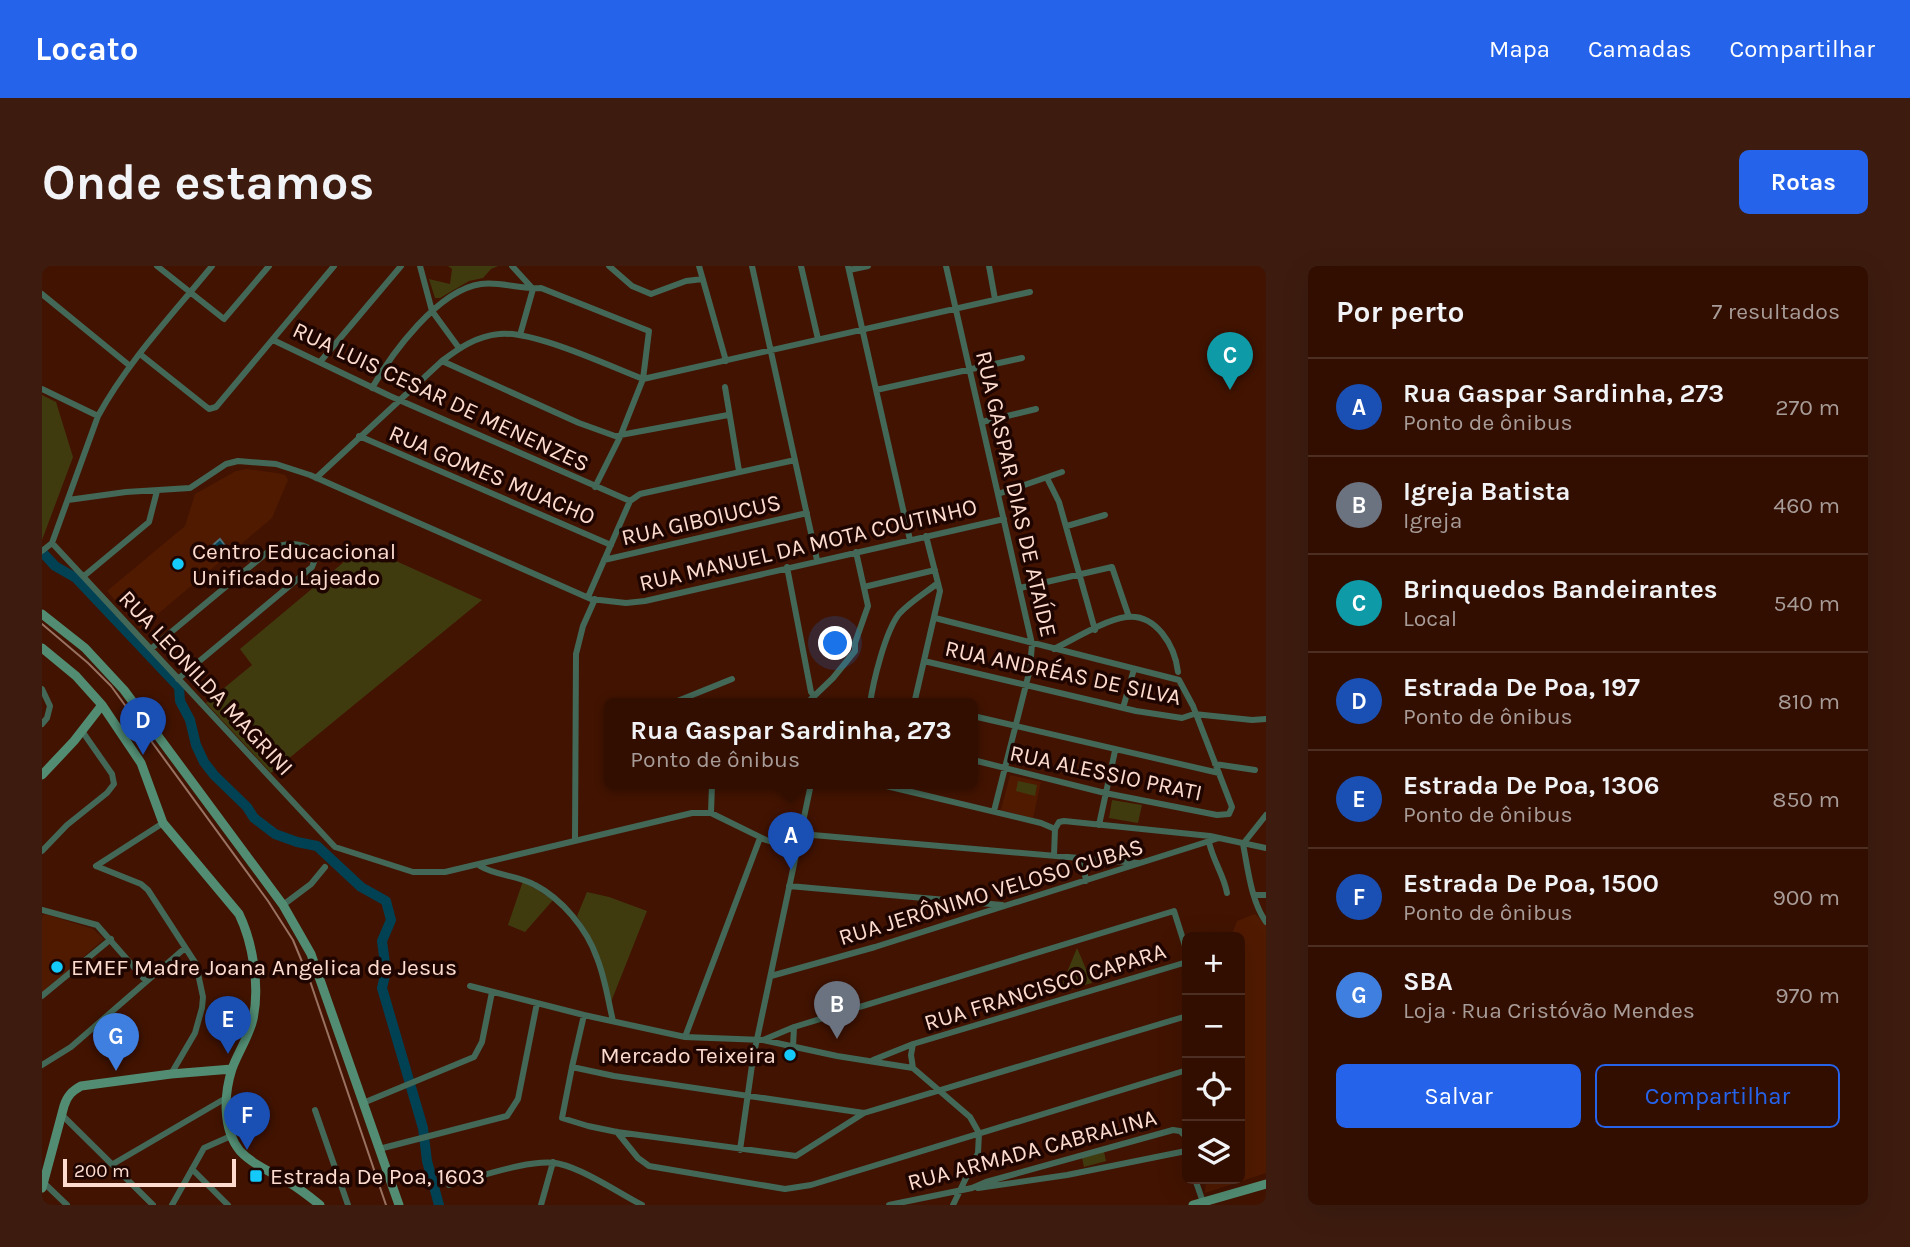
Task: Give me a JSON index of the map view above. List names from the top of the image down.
{
  "streets": {
    "street": [
      "RUA LUIS CESAR DE MENENZES",
      "RUA GOMES MUACHO",
      "RUA GASPAR DIAS DE ATAÍDE",
      "RUA GIBOIUCUS",
      "RUA MANUEL DA MOTA COUTINHO",
      "RUA ANDRÉAS DE SILVA",
      "RUA LEONILDA MAGRINI",
      "RUA ALESSIO PRATI",
      "RUA JERÔNIMO VELOSO CUBAS",
      "RUA FRANCISCO CAPARA",
      "RUA ARMADA CABRALINA"
    ]
  },
  "crossings": [
    ["RUA GASPAR DIAS DE ATAÍDE", "RUA MANUEL DA MOTA COUTINHO"],
    ["RUA GASPAR DIAS DE ATAÍDE", "RUA ANDRÉAS DE SILVA"],
    ["RUA GASPAR DIAS DE ATAÍDE", "RUA ALESSIO PRATI"]
  ],
  "places": {
    "other": ["Centro Educacional Unificado Lajeado", "EMEF Madre Joana Angelica de Jesus", "Mercado Teixeira"],
    "transit": ["Estrada De Poa, 1603"]
  },
  "scale_bar": "200 m",
  "page": {
    "header": "Locato",
    "nav": ["Mapa", "Camadas", "Compartilhar"],
    "buttons": [
      "Rotas",
      ["Salvar", "Compartilhar"]
    ],
    "title": "Onde estamos",
    "heading": ["Por perto", "7 resultados"],
    "pins": [
      "C",
      "D",
      "A",
      "B",
      "E",
      "G",
      "F"
    ],
    "list": [
      {
        "mark": "A",
        "name": "Rua Gaspar Sardinha, 273",
        "note": "Ponto de ônibus",
        "value": "270 m"
      },
      {
        "mark": "B",
        "name": "Igreja Batista",
        "note": "Igreja",
        "value": "460 m"
      },
      {
        "mark": "C",
        "name": "Brinquedos Bandeirantes",
        "note": "Local",
        "value": "540 m"
      },
      {
        "mark": "D",
        "name": "Estrada De Poa, 197",
        "note": "Ponto de ônibus",
        "value": "810 m"
      },
      {
        "mark": "E",
        "name": "Estrada De Poa, 1306",
        "note": "Ponto de ônibus",
        "value": "850 m"
      },
      {
        "mark": "F",
        "name": "Estrada De Poa, 1500",
        "note": "Ponto de ônibus",
        "value": "900 m"
      },
      {
        "mark": "G",
        "name": "SBA",
        "note": "Loja · Rua Cristóvão Mendes",
        "value": "970 m"
      }
    ],
    "popup": ["Rua Gaspar Sardinha, 273", "Ponto de ônibus"],
    "map_buttons": ["+", "−"],
    "scale": "200 m"
  }
}
